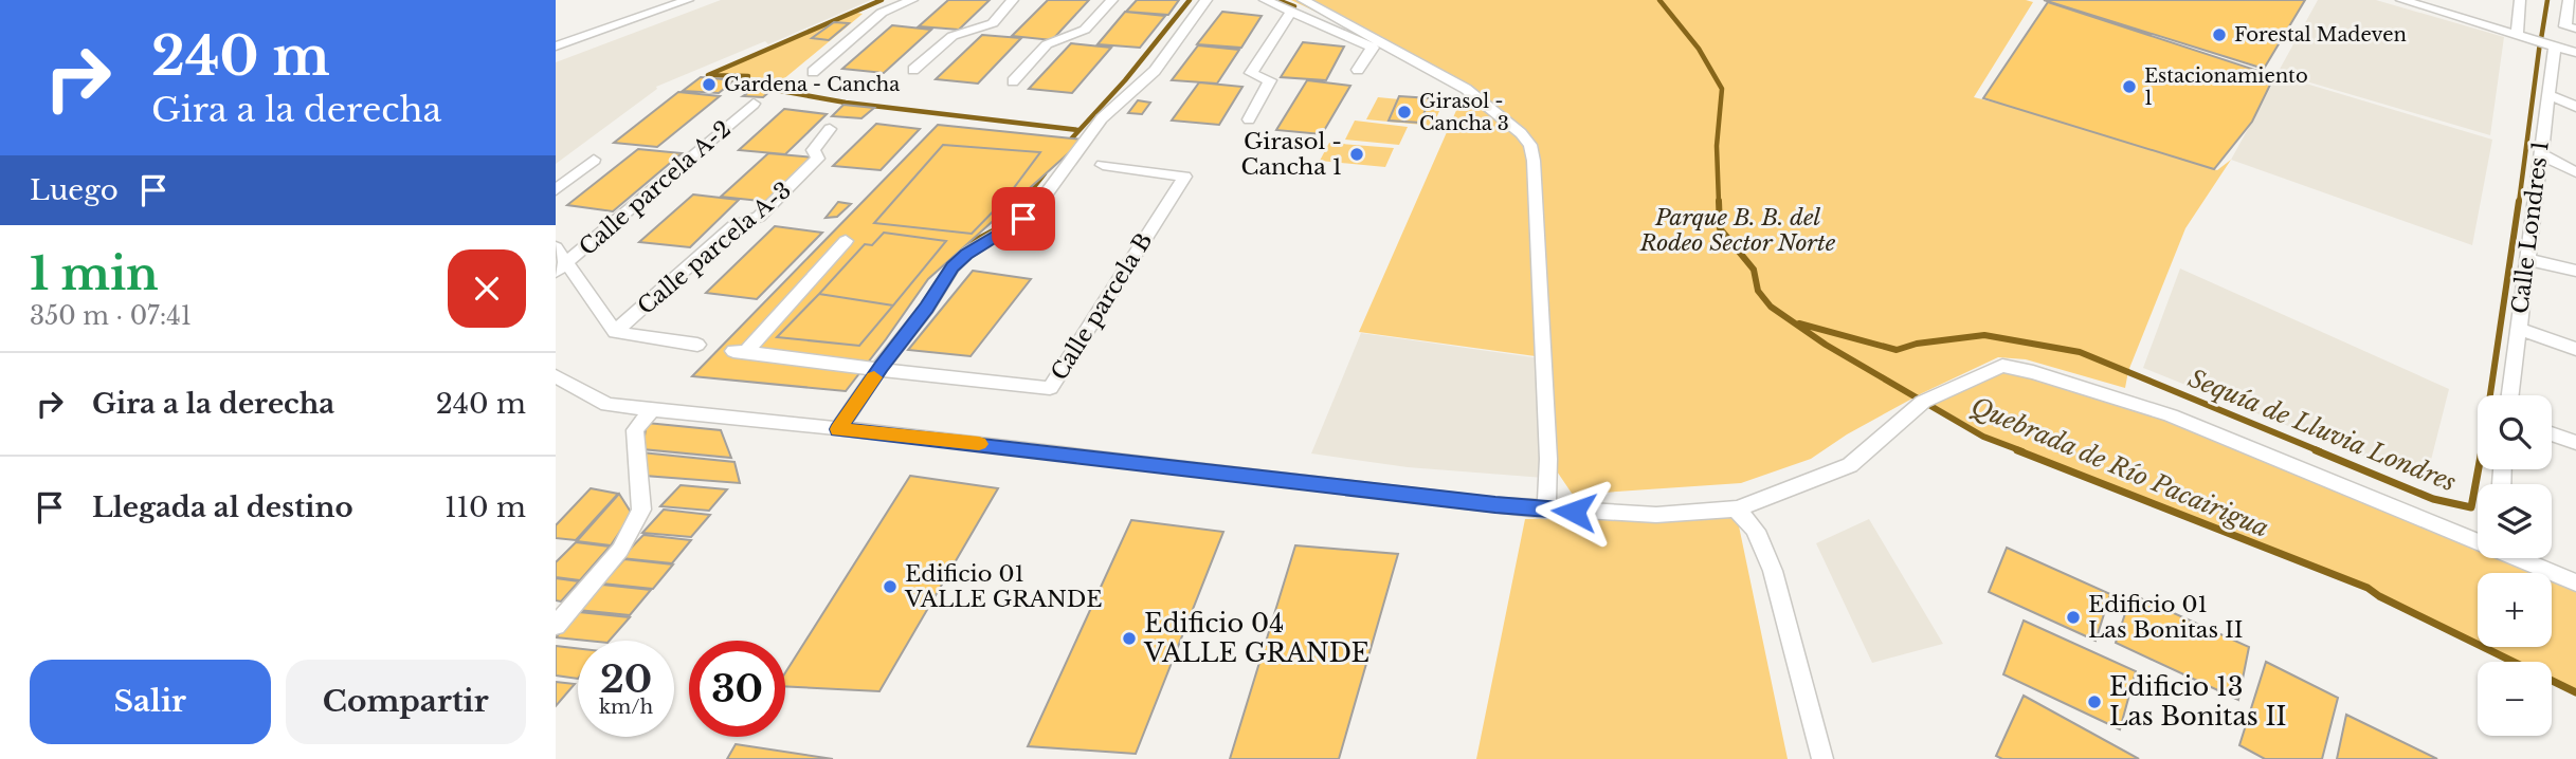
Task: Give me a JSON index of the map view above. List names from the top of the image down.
{
  "streets": {
    "street": [
      "Calle parcela A-2",
      "Calle Londres 1",
      "Calle parcela A-3",
      "Calle parcela B"
    ]
  },
  "water": ["Sequía de Lluvia Londres", "Quebrada de Río Pacairigua"],
  "parks": ["Parque B. B. del Rodeo Sector Norte"],
  "places": [
    "Forestal Madeven",
    "Gardena - Cancha",
    "Estacionamiento 1",
    "Girasol - Cancha 3",
    "Girasol - Cancha 1",
    "Edificio 01 VALLE GRANDE",
    "Edificio 01 Las Bonitas II",
    "Edificio 04 VALLE GRANDE",
    "Edificio 13 Las Bonitas II"
  ],
  "page": {
    "turn": ["240 m", "Gira a la derecha"],
    "then": "Luego",
    "heading": ["1 min", "350 m · 07:41"],
    "list": [
      {
        "name": "Gira a la derecha",
        "value": "240 m"
      },
      {
        "name": "Llegada al destino",
        "value": "110 m"
      }
    ],
    "map_buttons": ["+", "−"],
    "speed": "20 km/h",
    "limit": "30",
    "buttons": ["Salir", "Compartir"]
  }
}
